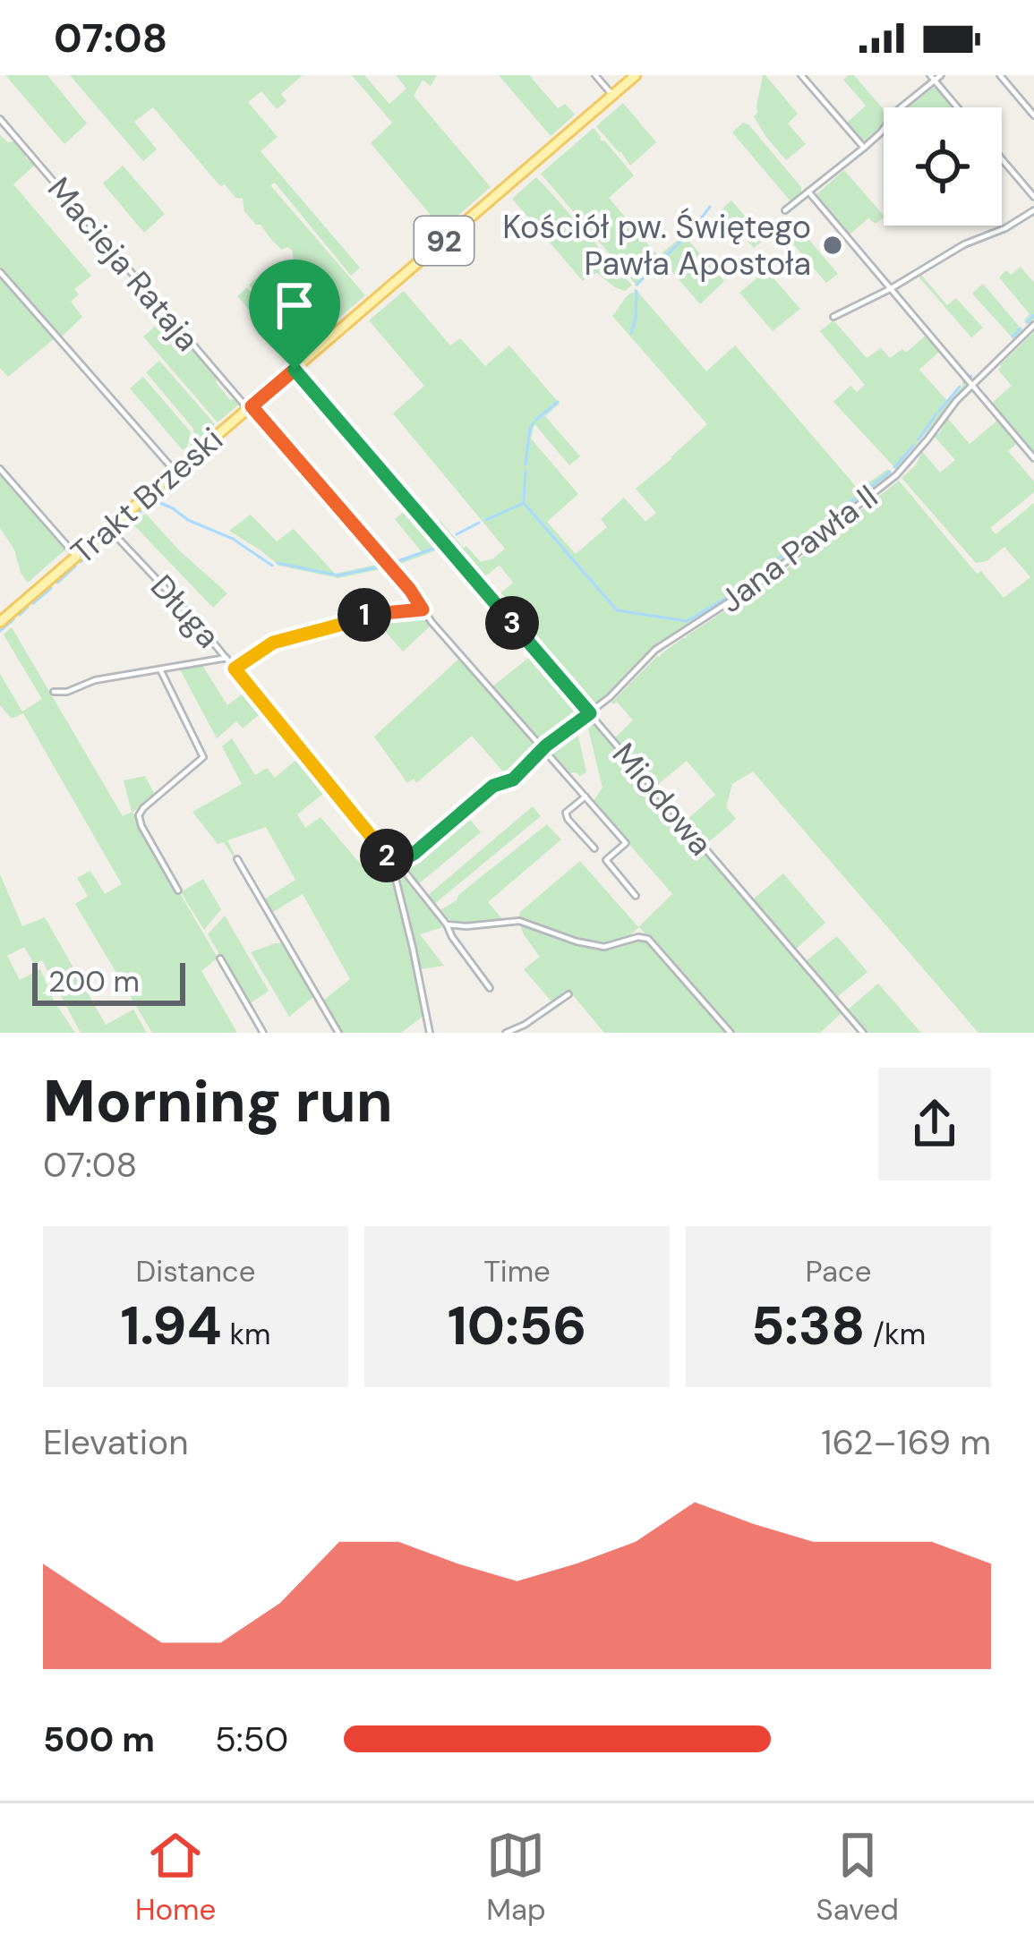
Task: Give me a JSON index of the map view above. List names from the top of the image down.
{
  "streets": {
    "main road": ["92", "Trakt Brzeski"],
    "street": [
      "Macieja Rataja",
      "Jana Pawła II",
      "Długa",
      "Miodowa"
    ]
  },
  "crossings": [
    ["Macieja Rataja", "Trakt Brzeski"],
    ["Macieja Rataja", "Jana Pawła II"],
    ["Trakt Brzeski", "Długa"],
    ["Trakt Brzeski", "Miodowa"],
    ["Jana Pawła II", "Długa"],
    ["Jana Pawła II", "Miodowa"]
  ],
  "places": ["Kościół pw. Świętego Pawła Apostoła"],
  "scale_bar": "200 m",
  "page": {
    "status": "07:08",
    "pins": ["1", "3", "2"],
    "scale": "200 m",
    "heading": ["Morning run", "07:08"],
    "stats": [
      ["Distance", "1.94 km"],
      ["Time", "10:56"],
      ["Pace", "5:38 /km"]
    ],
    "chart": ["Elevation", "162–169 m"],
    "list": [
      {
        "name": "500 m",
        "note": "5:50"
      }
    ],
    "tabs": ["Home", "Map", "Saved"]
  }
}
